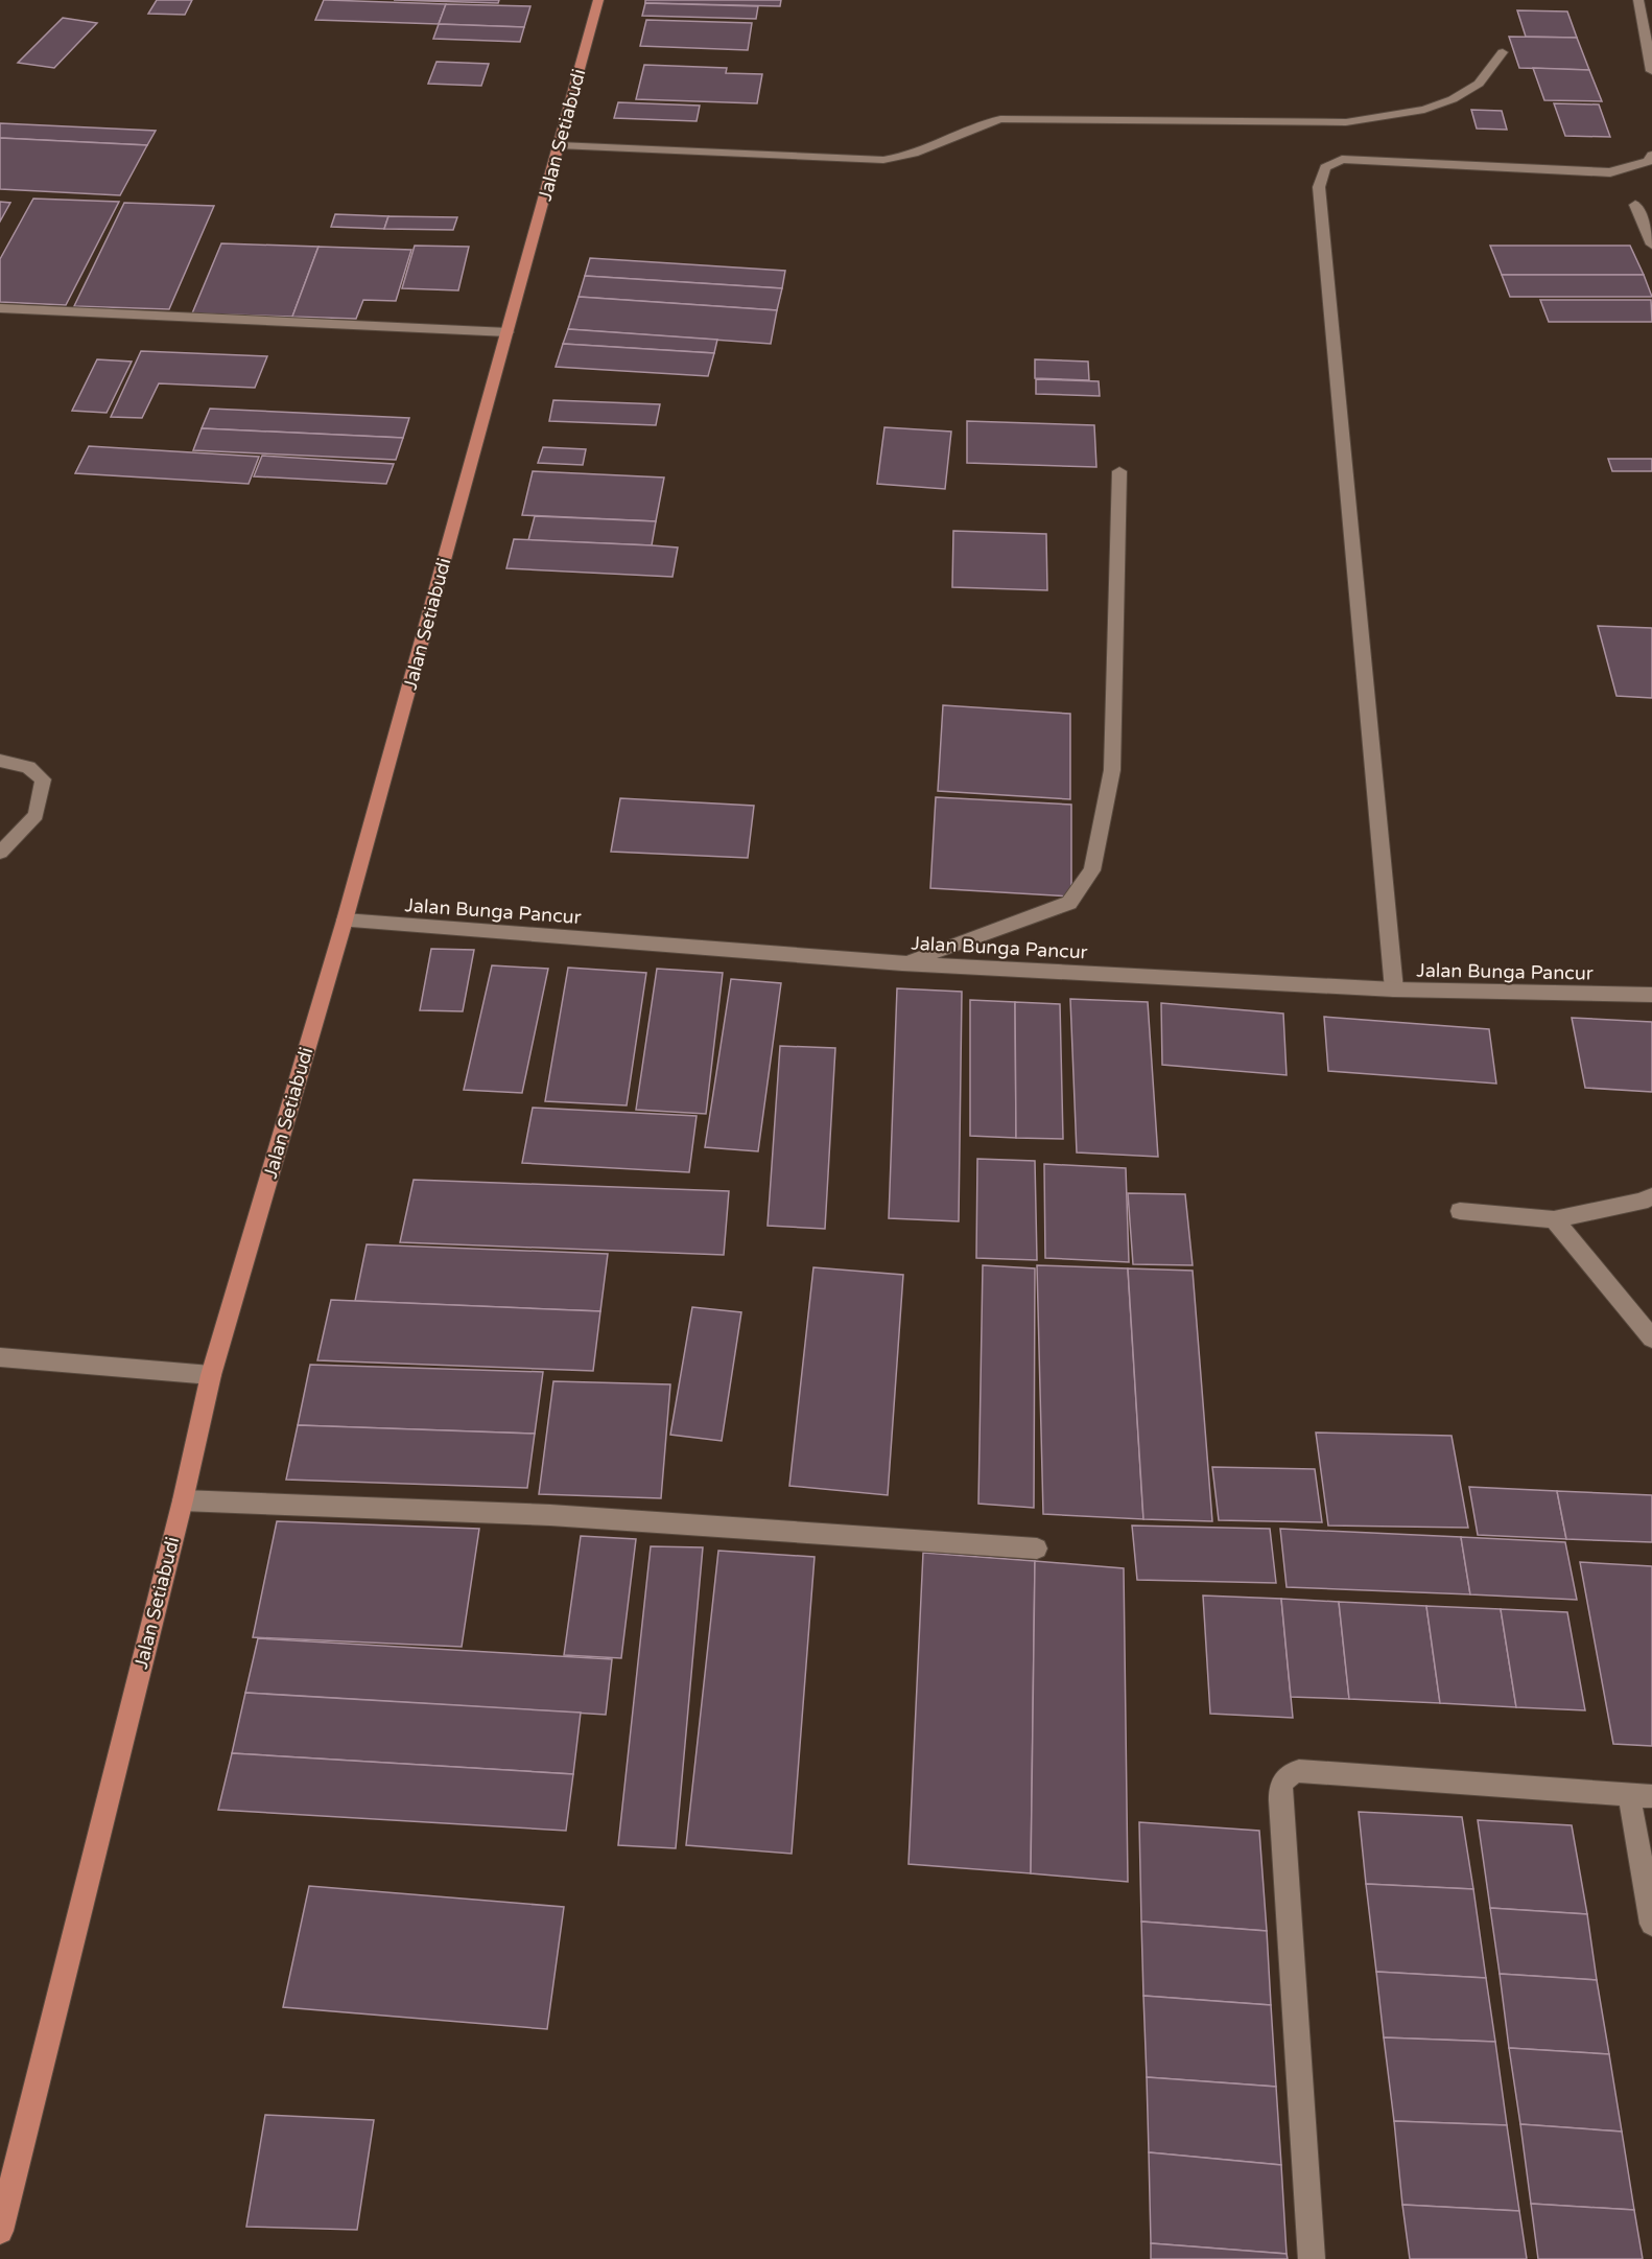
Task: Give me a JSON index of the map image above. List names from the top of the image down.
{
  "streets": {
    "main road": ["Jalan Setiabudi"],
    "street": ["Jalan Bunga Pancur"]
  },
  "crossings": [
    ["Jalan Setiabudi", "Jalan Bunga Pancur"]
  ]
}
